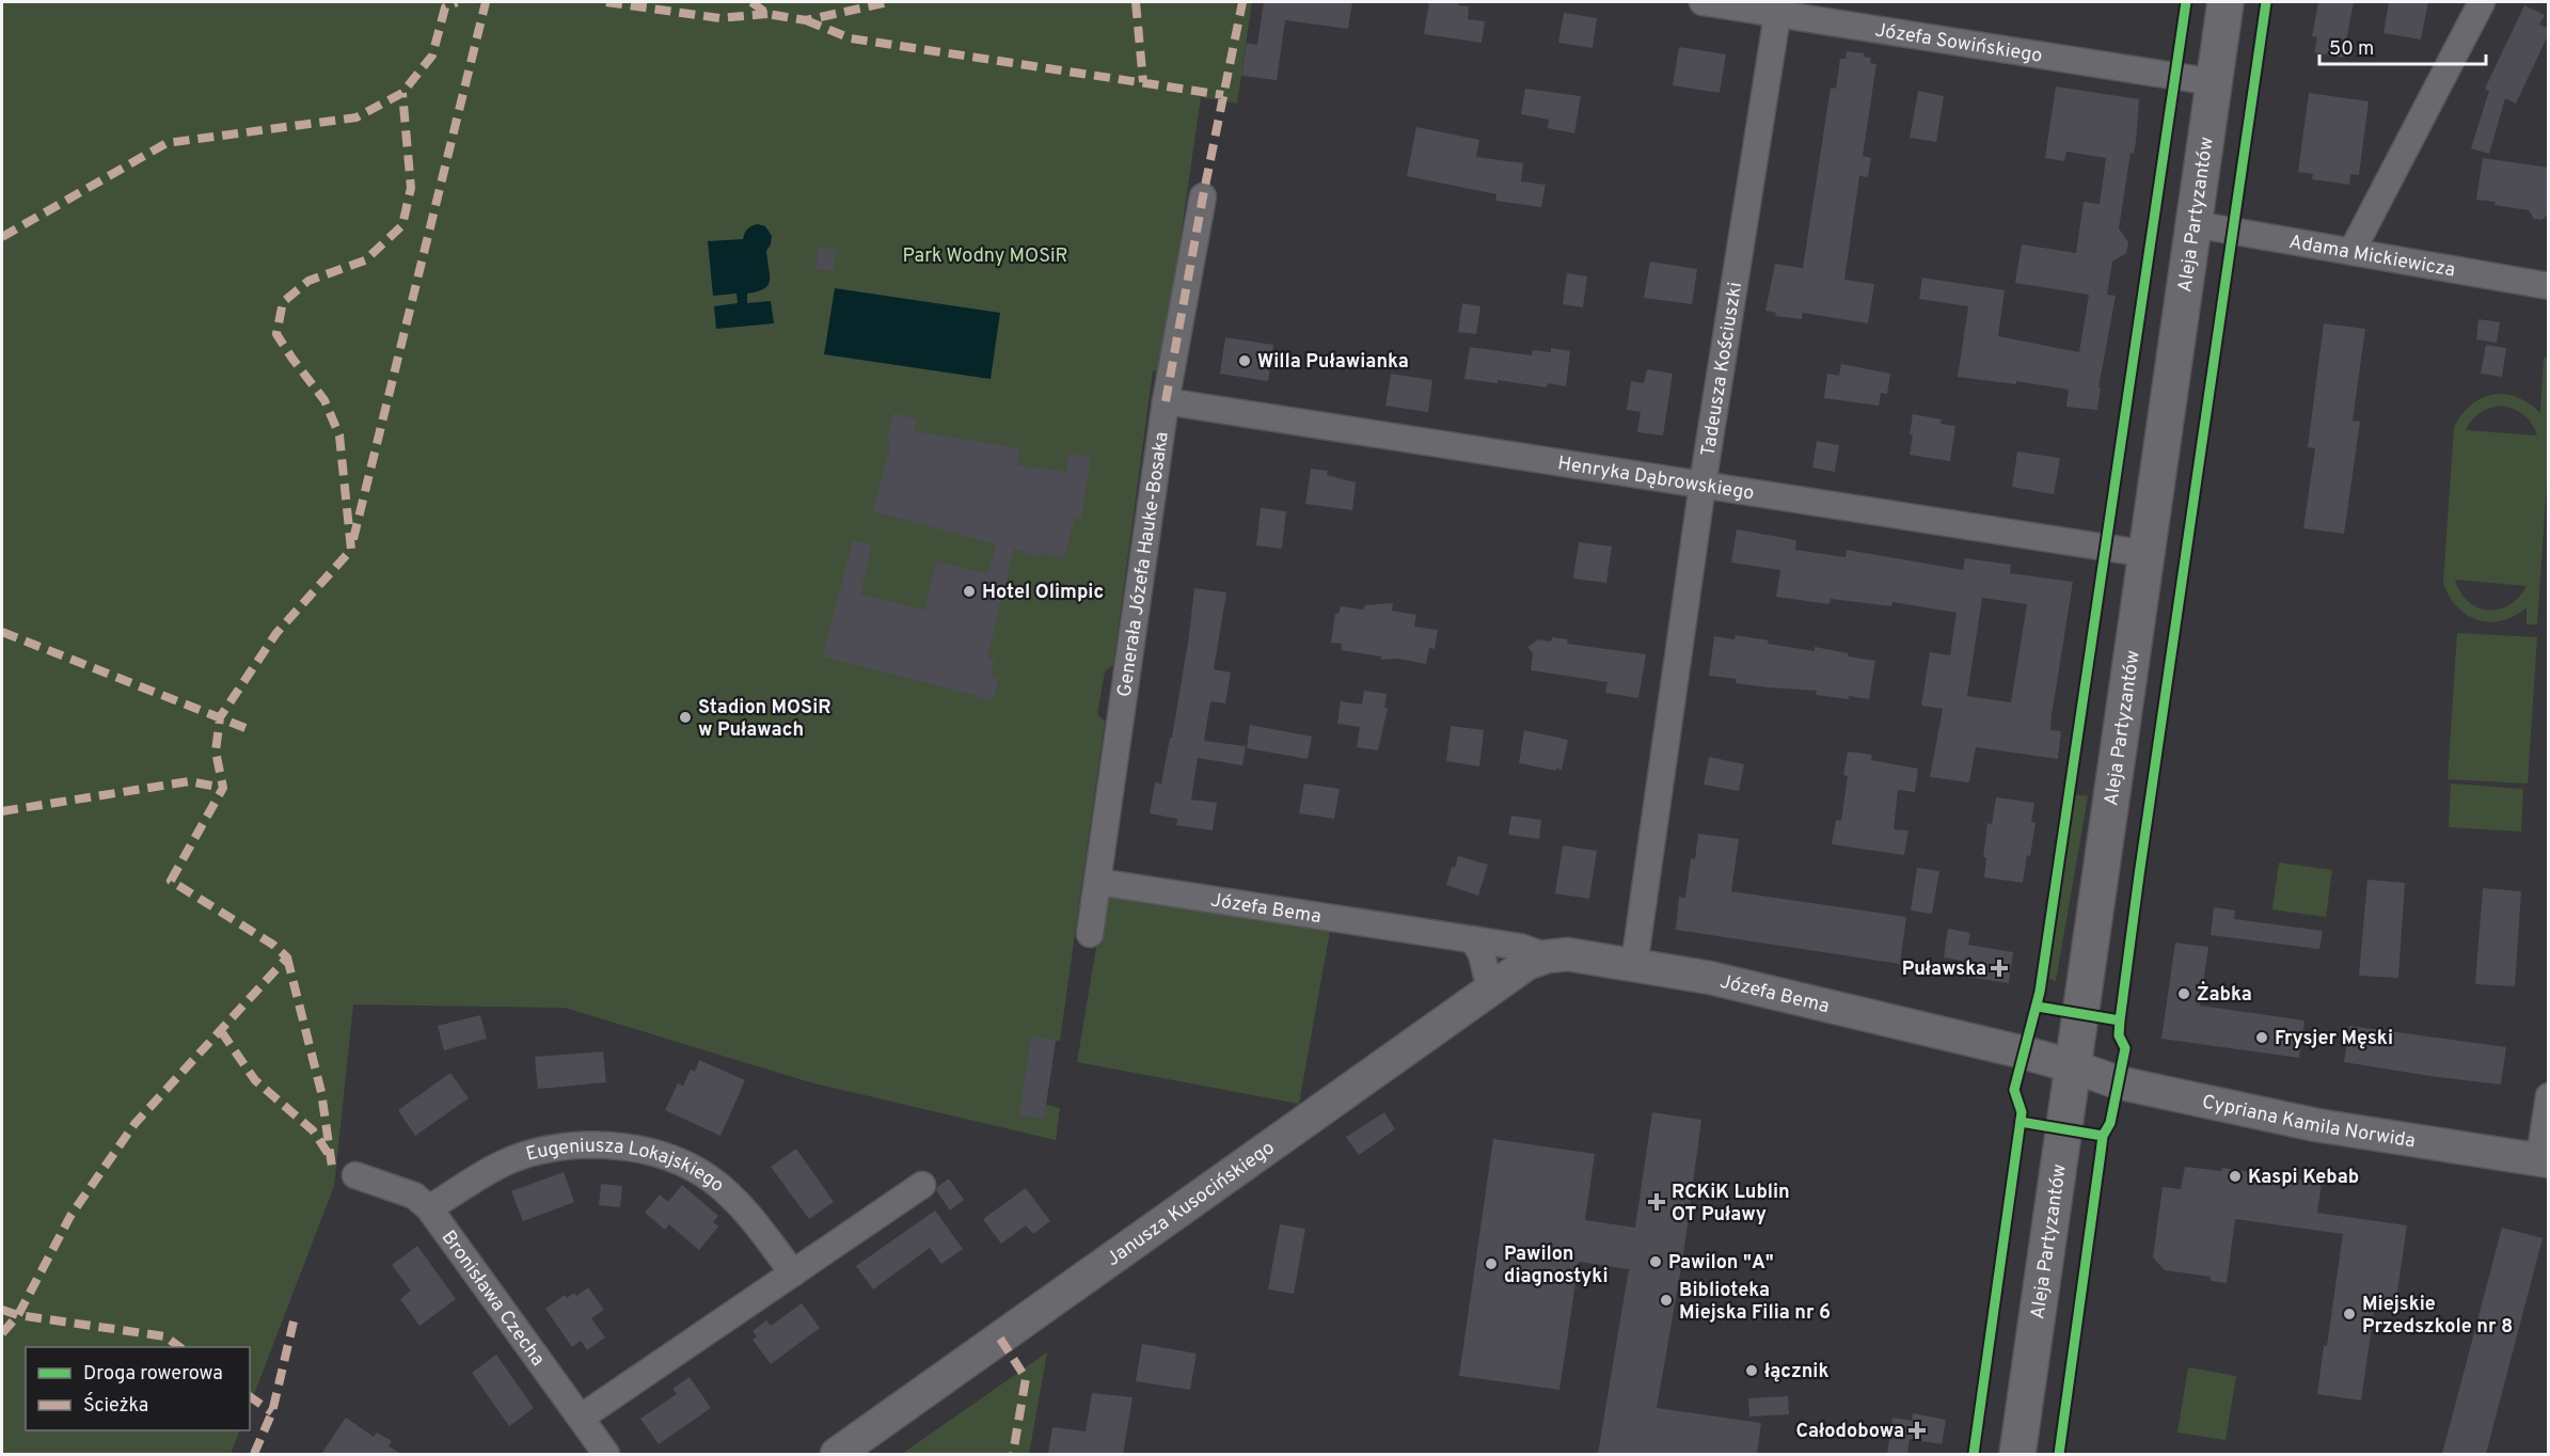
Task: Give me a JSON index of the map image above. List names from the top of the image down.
{
  "streets": {
    "main road": ["Aleja Partyzantów"],
    "street": [
      "Józefa Sowińskiego",
      "Adama Mickiewicza",
      "Tadeusza Kościuszki",
      "Henryka Dąbrowskiego",
      "Generała Józefa Hauke-Bosaka",
      "Józefa Bema",
      "Cypriana Kamila Norwida",
      "Eugeniusza Lokajskiego",
      "Janusza Kusocińskiego",
      "Bronisława Czecha"
    ]
  },
  "crossings": [
    ["Józefa Sowińskiego", "Aleja Partyzantów"],
    ["Józefa Sowińskiego", "Tadeusza Kościuszki"],
    ["Aleja Partyzantów", "Adama Mickiewicza"],
    ["Aleja Partyzantów", "Henryka Dąbrowskiego"],
    ["Aleja Partyzantów", "Józefa Bema"],
    ["Aleja Partyzantów", "Cypriana Kamila Norwida"],
    ["Tadeusza Kościuszki", "Henryka Dąbrowskiego"],
    ["Tadeusza Kościuszki", "Józefa Bema"],
    ["Henryka Dąbrowskiego", "Generała Józefa Hauke-Bosaka"],
    ["Generała Józefa Hauke-Bosaka", "Józefa Bema"],
    ["Józefa Bema", "Cypriana Kamila Norwida"],
    ["Józefa Bema", "Janusza Kusocińskiego"],
    ["Eugeniusza Lokajskiego", "Bronisława Czecha"]
  ],
  "parks": ["Park Wodny MOSiR"],
  "places": {
    "other": [
      "Willa Puławianka",
      "Hotel Olimpic",
      "Stadion MOSiR w Puławach",
      "Żabka",
      "Frysjer Męski",
      "Kaspi Kebab",
      "Pawilon \"A\"",
      "Pawilon diagnostyki",
      "Biblioteka Miejska Filia nr 6",
      "Miejskie Przedszkole nr 8",
      "łącznik"
    ],
    "health": ["Puławska", "RCKiK Lublin OT Puławy", "Całodobowa"]
  },
  "legend": ["Droga rowerowa", "Ścieżka"],
  "scale_bar": "50 m"
}
